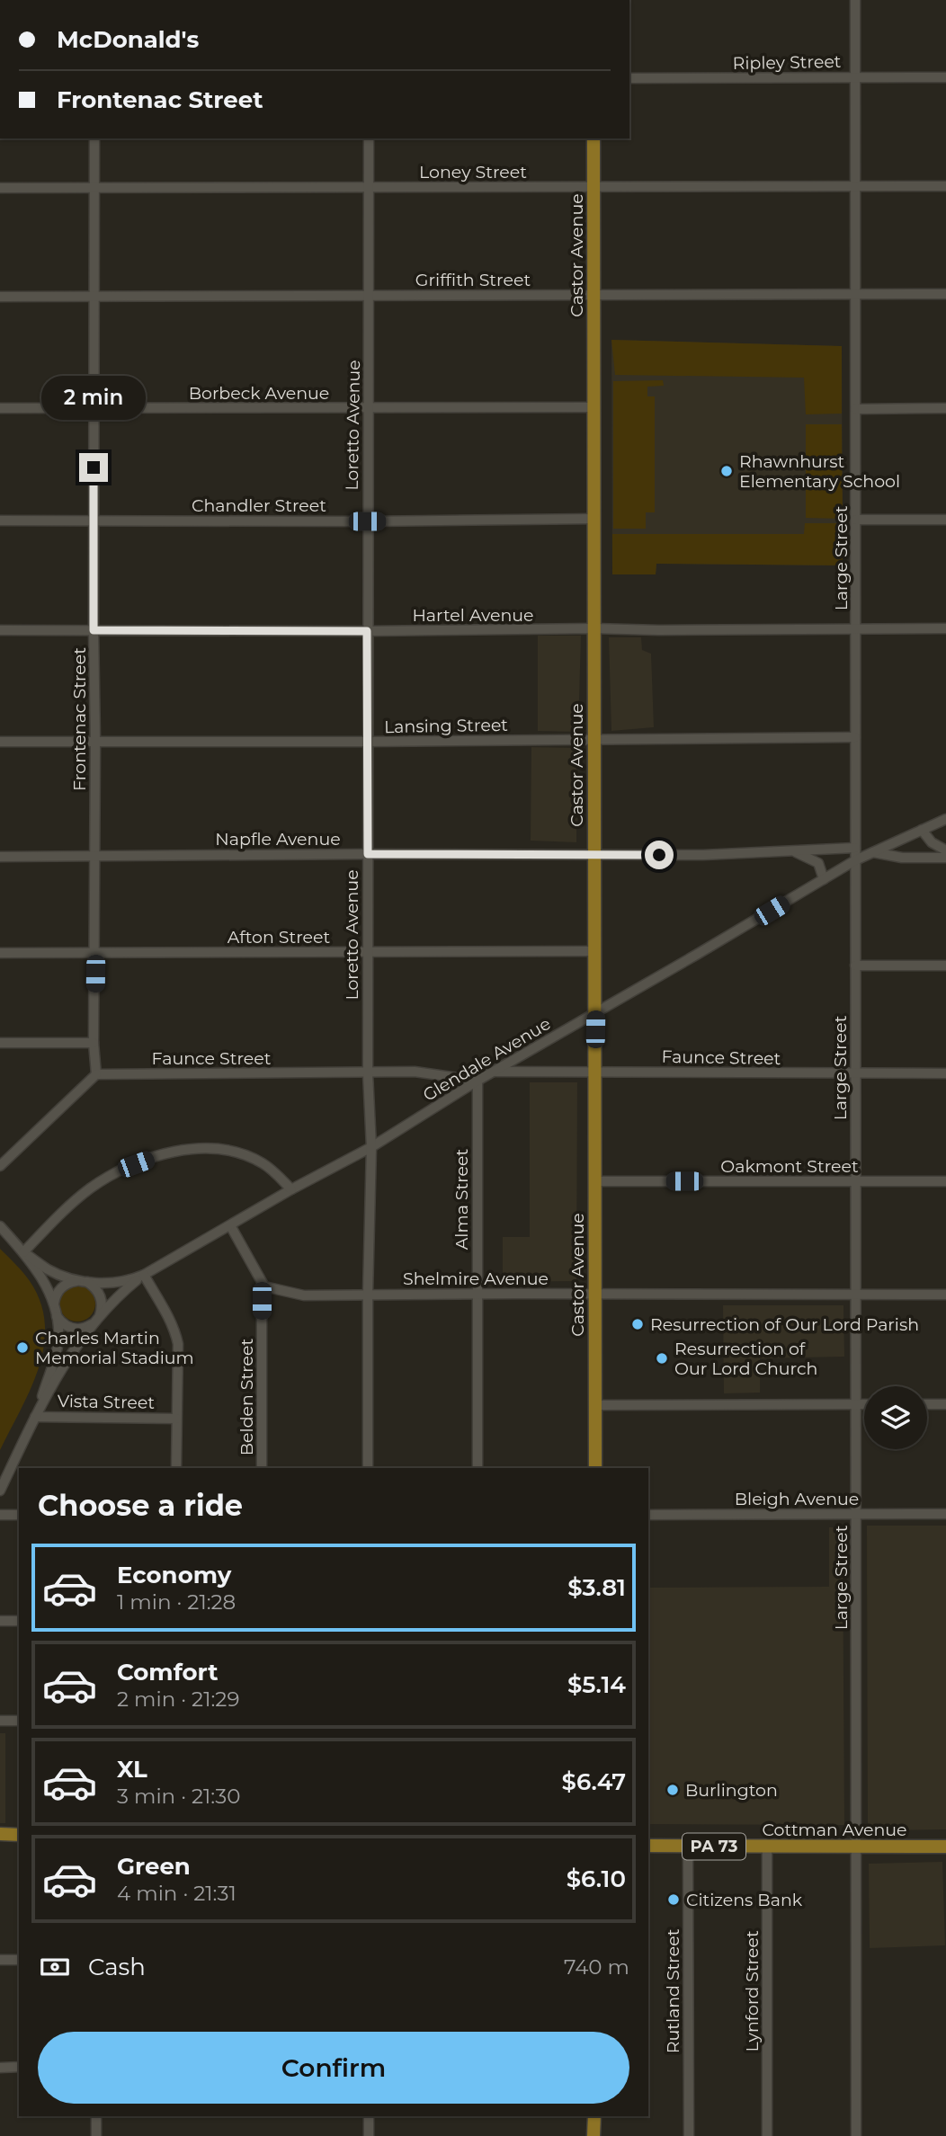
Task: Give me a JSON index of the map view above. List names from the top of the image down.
{
  "streets": {
    "main road": ["Castor Avenue", "Cottman Avenue", "PA 73"],
    "street": [
      "Ripley Street",
      "Loney Street",
      "Griffith Street",
      "Borbeck Avenue",
      "Loretto Avenue",
      "Chandler Street",
      "Large Street",
      "Hartel Avenue",
      "Frontenac Street",
      "Lansing Street",
      "Napfle Avenue",
      "Afton Street",
      "Faunce Street",
      "Glendale Avenue",
      "Oakmont Street",
      "Alma Street",
      "Shelmire Avenue",
      "Belden Street",
      "Vista Street",
      "Bleigh Avenue",
      "Rutland Street",
      "Lynford Street"
    ]
  },
  "crossings": [
    ["Ripley Street", "Large Street"],
    ["Loney Street", "Castor Avenue"],
    ["Loney Street", "Loretto Avenue"],
    ["Loney Street", "Large Street"],
    ["Loney Street", "Frontenac Street"],
    ["Castor Avenue", "Griffith Street"],
    ["Castor Avenue", "Borbeck Avenue"],
    ["Castor Avenue", "Chandler Street"],
    ["Castor Avenue", "Hartel Avenue"],
    ["Castor Avenue", "Lansing Street"],
    ["Castor Avenue", "Napfle Avenue"],
    ["Castor Avenue", "Afton Street"],
    ["Castor Avenue", "Faunce Street"],
    ["Castor Avenue", "Glendale Avenue"],
    ["Castor Avenue", "Oakmont Street"],
    ["Castor Avenue", "Shelmire Avenue"],
    ["Griffith Street", "Loretto Avenue"],
    ["Griffith Street", "Large Street"],
    ["Griffith Street", "Frontenac Street"],
    ["Borbeck Avenue", "Loretto Avenue"],
    ["Borbeck Avenue", "Frontenac Street"],
    ["Loretto Avenue", "Chandler Street"],
    ["Loretto Avenue", "Hartel Avenue"],
    ["Loretto Avenue", "Lansing Street"],
    ["Loretto Avenue", "Napfle Avenue"],
    ["Loretto Avenue", "Afton Street"],
    ["Loretto Avenue", "Faunce Street"],
    ["Loretto Avenue", "Glendale Avenue"],
    ["Loretto Avenue", "Shelmire Avenue"],
    ["Chandler Street", "Frontenac Street"],
    ["Large Street", "Hartel Avenue"],
    ["Large Street", "Lansing Street"],
    ["Large Street", "Napfle Avenue"],
    ["Large Street", "Faunce Street"],
    ["Large Street", "Glendale Avenue"],
    ["Large Street", "Oakmont Street"],
    ["Large Street", "Shelmire Avenue"],
    ["Large Street", "Bleigh Avenue"],
    ["Large Street", "Cottman Avenue"],
    ["Hartel Avenue", "Frontenac Street"],
    ["Frontenac Street", "Lansing Street"],
    ["Frontenac Street", "Napfle Avenue"],
    ["Frontenac Street", "Afton Street"],
    ["Frontenac Street", "Faunce Street"],
    ["Faunce Street", "Glendale Avenue"],
    ["Faunce Street", "Alma Street"],
    ["Glendale Avenue", "Alma Street"],
    ["Glendale Avenue", "Vista Street"],
    ["Alma Street", "Shelmire Avenue"],
    ["Shelmire Avenue", "Belden Street"],
    ["Cottman Avenue", "Rutland Street"],
    ["Cottman Avenue", "Lynford Street"]
  ],
  "places": [
    "Rhawnhurst Elementary School",
    "Resurrection of Our Lord Parish",
    "Charles Martin Memorial Stadium",
    "Resurrection of Our Lord Church",
    "Burlington",
    "Citizens Bank"
  ],
  "page": {
    "banner": ["McDonald's", "Frontenac Street"],
    "bubble": "2 min",
    "heading": "Choose a ride",
    "list": [
      {
        "name": "Economy",
        "note": "1 min · 21:28",
        "value": "$3.81"
      },
      {
        "name": "Comfort",
        "note": "2 min · 21:29",
        "value": "$5.14"
      },
      {
        "name": "XL",
        "note": "3 min · 21:30",
        "value": "$6.47"
      },
      {
        "name": "Green",
        "note": "4 min · 21:31",
        "value": "$6.10"
      }
    ],
    "pay": ["Cash", "740 m"],
    "buttons": "Confirm"
  }
}
